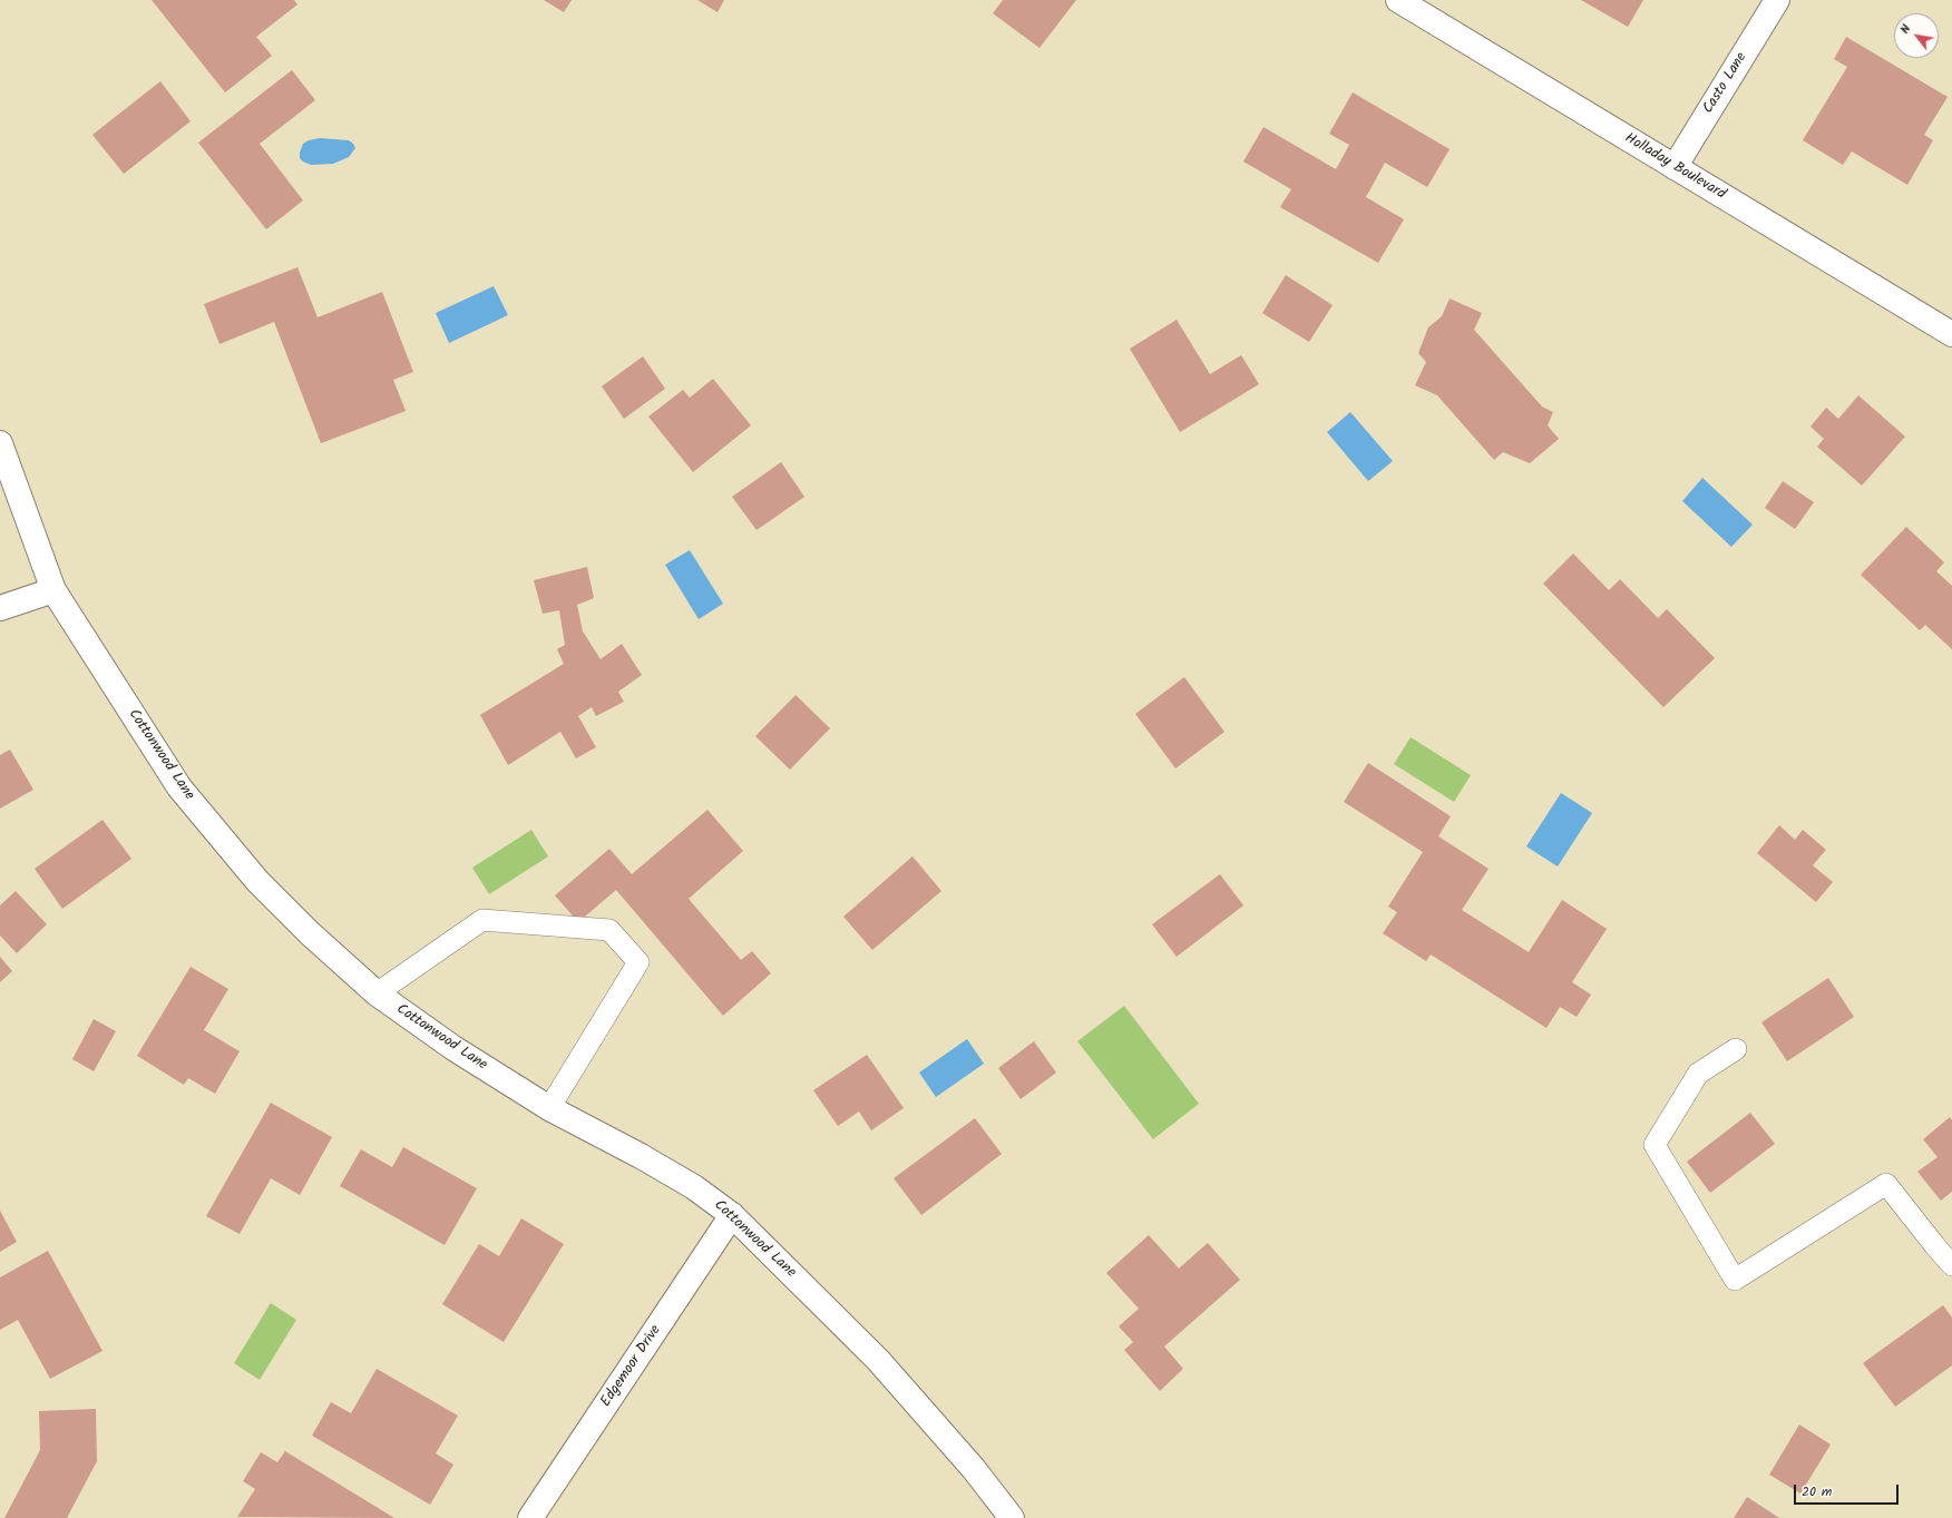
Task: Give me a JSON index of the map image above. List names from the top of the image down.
{
  "streets": {
    "street": [
      "Casto Lane",
      "Holladay Boulevard",
      "Cottonwood Lane",
      "Edgemoor Drive"
    ]
  },
  "crossings": [
    ["Casto Lane", "Holladay Boulevard"],
    ["Cottonwood Lane", "Edgemoor Drive"]
  ],
  "scale_bar": "20 m",
  "north": "top left"
}
